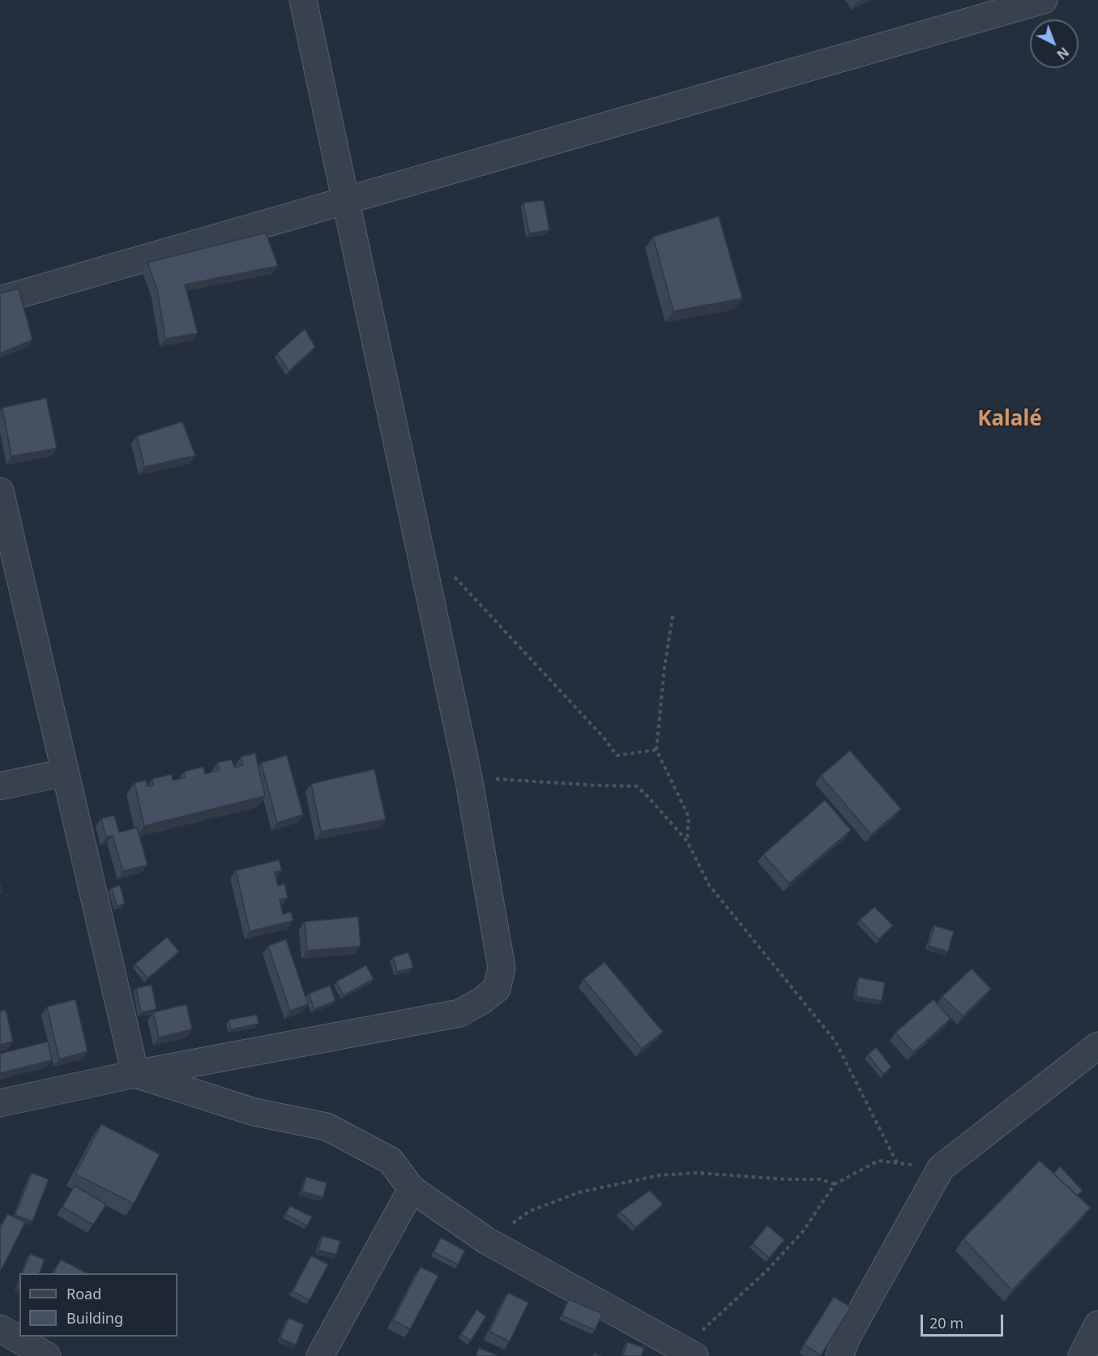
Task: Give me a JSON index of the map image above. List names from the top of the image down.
{
  "districts": ["Kalalé"],
  "legend": ["Road", "Building"],
  "scale_bar": "20 m",
  "north": "bottom right"
}
